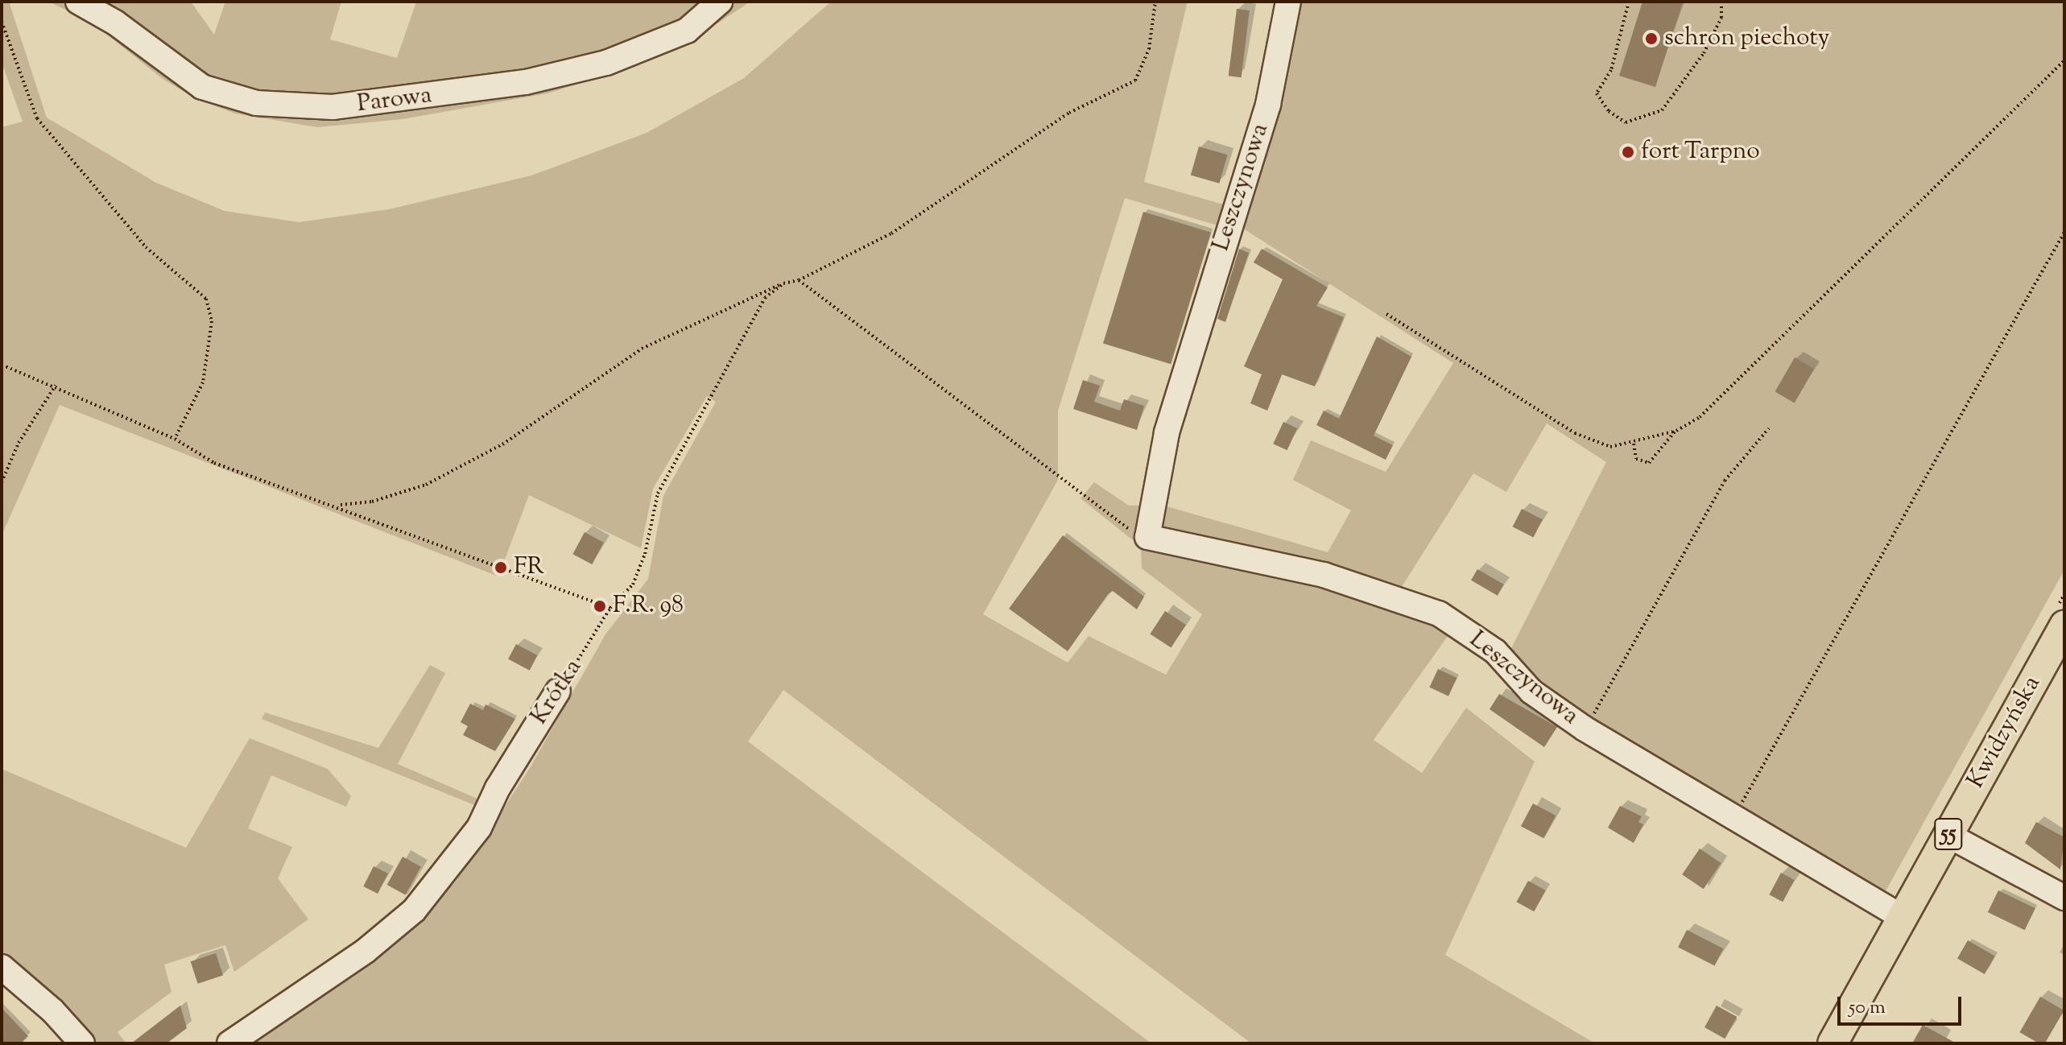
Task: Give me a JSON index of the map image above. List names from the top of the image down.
{
  "streets": {
    "main road": ["Kwidzyńska", "55"],
    "street": ["Parowa", "Leszczynowa", "Krótka"]
  },
  "crossings": [
    ["Leszczynowa", "Kwidzyńska"]
  ],
  "places": [
    "schron piechoty",
    "fort Tarpno",
    "FR",
    "F.R. 98"
  ],
  "scale_bar": "50 m"
}
